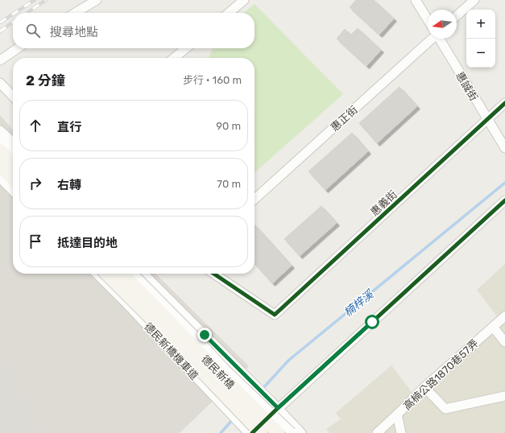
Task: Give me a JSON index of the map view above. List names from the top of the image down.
{
  "streets": {
    "street": [
      "惠誠街",
      "惠正街",
      "惠義街",
      "德民新橋機車道",
      "德民新橋",
      "高楠公路1870巷57弄"
    ]
  },
  "crossings": [
    ["惠誠街", "惠義街"]
  ],
  "water": ["楠梓溪"],
  "north": "left",
  "page": {
    "map_buttons": ["+", "−"],
    "search": "搜尋地點",
    "heading": ["2 分鐘", "步行 · 160 m"],
    "list": [
      ["直行", "90 m"],
      ["右轉", "70 m"],
      "抵達目的地"
    ]
  }
}
